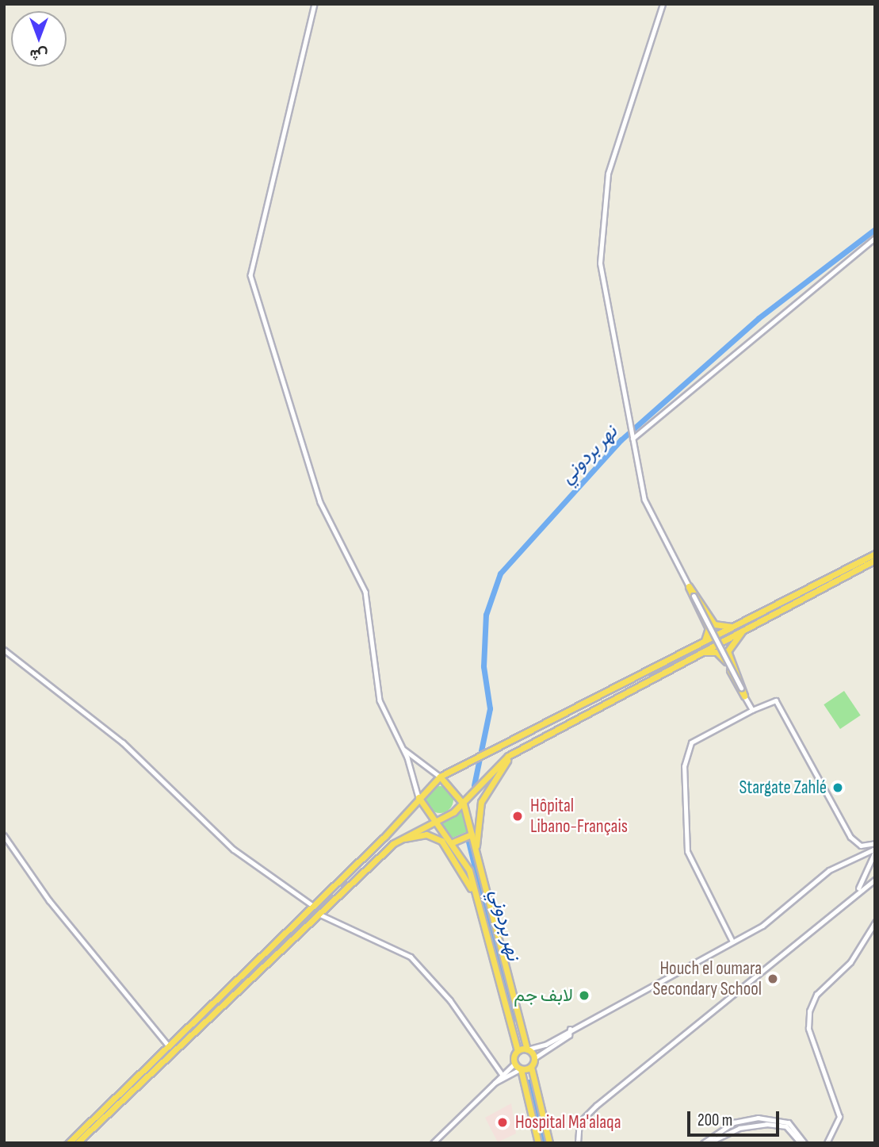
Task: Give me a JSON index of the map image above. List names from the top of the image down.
{
  "water": ["نهر بردوني"],
  "places": [
    "Stargate Zahlé",
    "Hôpital Libano-Français",
    "Houch el oumara Secondary School",
    "لابف جم",
    "Hospital Ma'alaqa"
  ],
  "scale_bar": "200 m",
  "north": "bottom"
}
